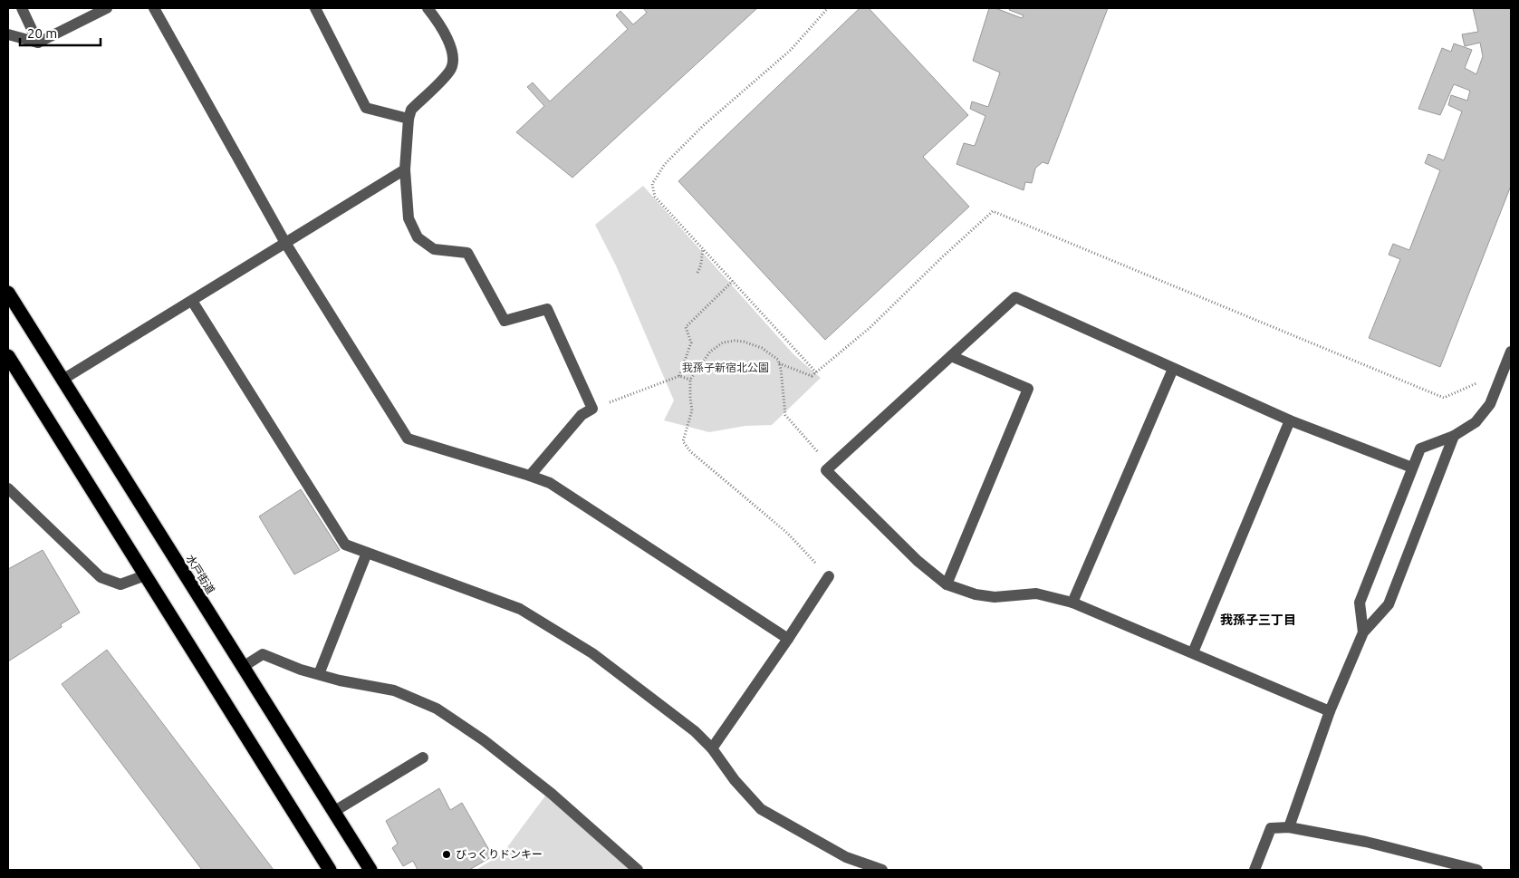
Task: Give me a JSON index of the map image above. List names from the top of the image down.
{
  "streets": {
    "highway": ["水戸街道"]
  },
  "districts": ["我孫子三丁目"],
  "parks": ["我孫子新宿北公園"],
  "places": ["びっくりドンキー"],
  "scale_bar": "20 m"
}
